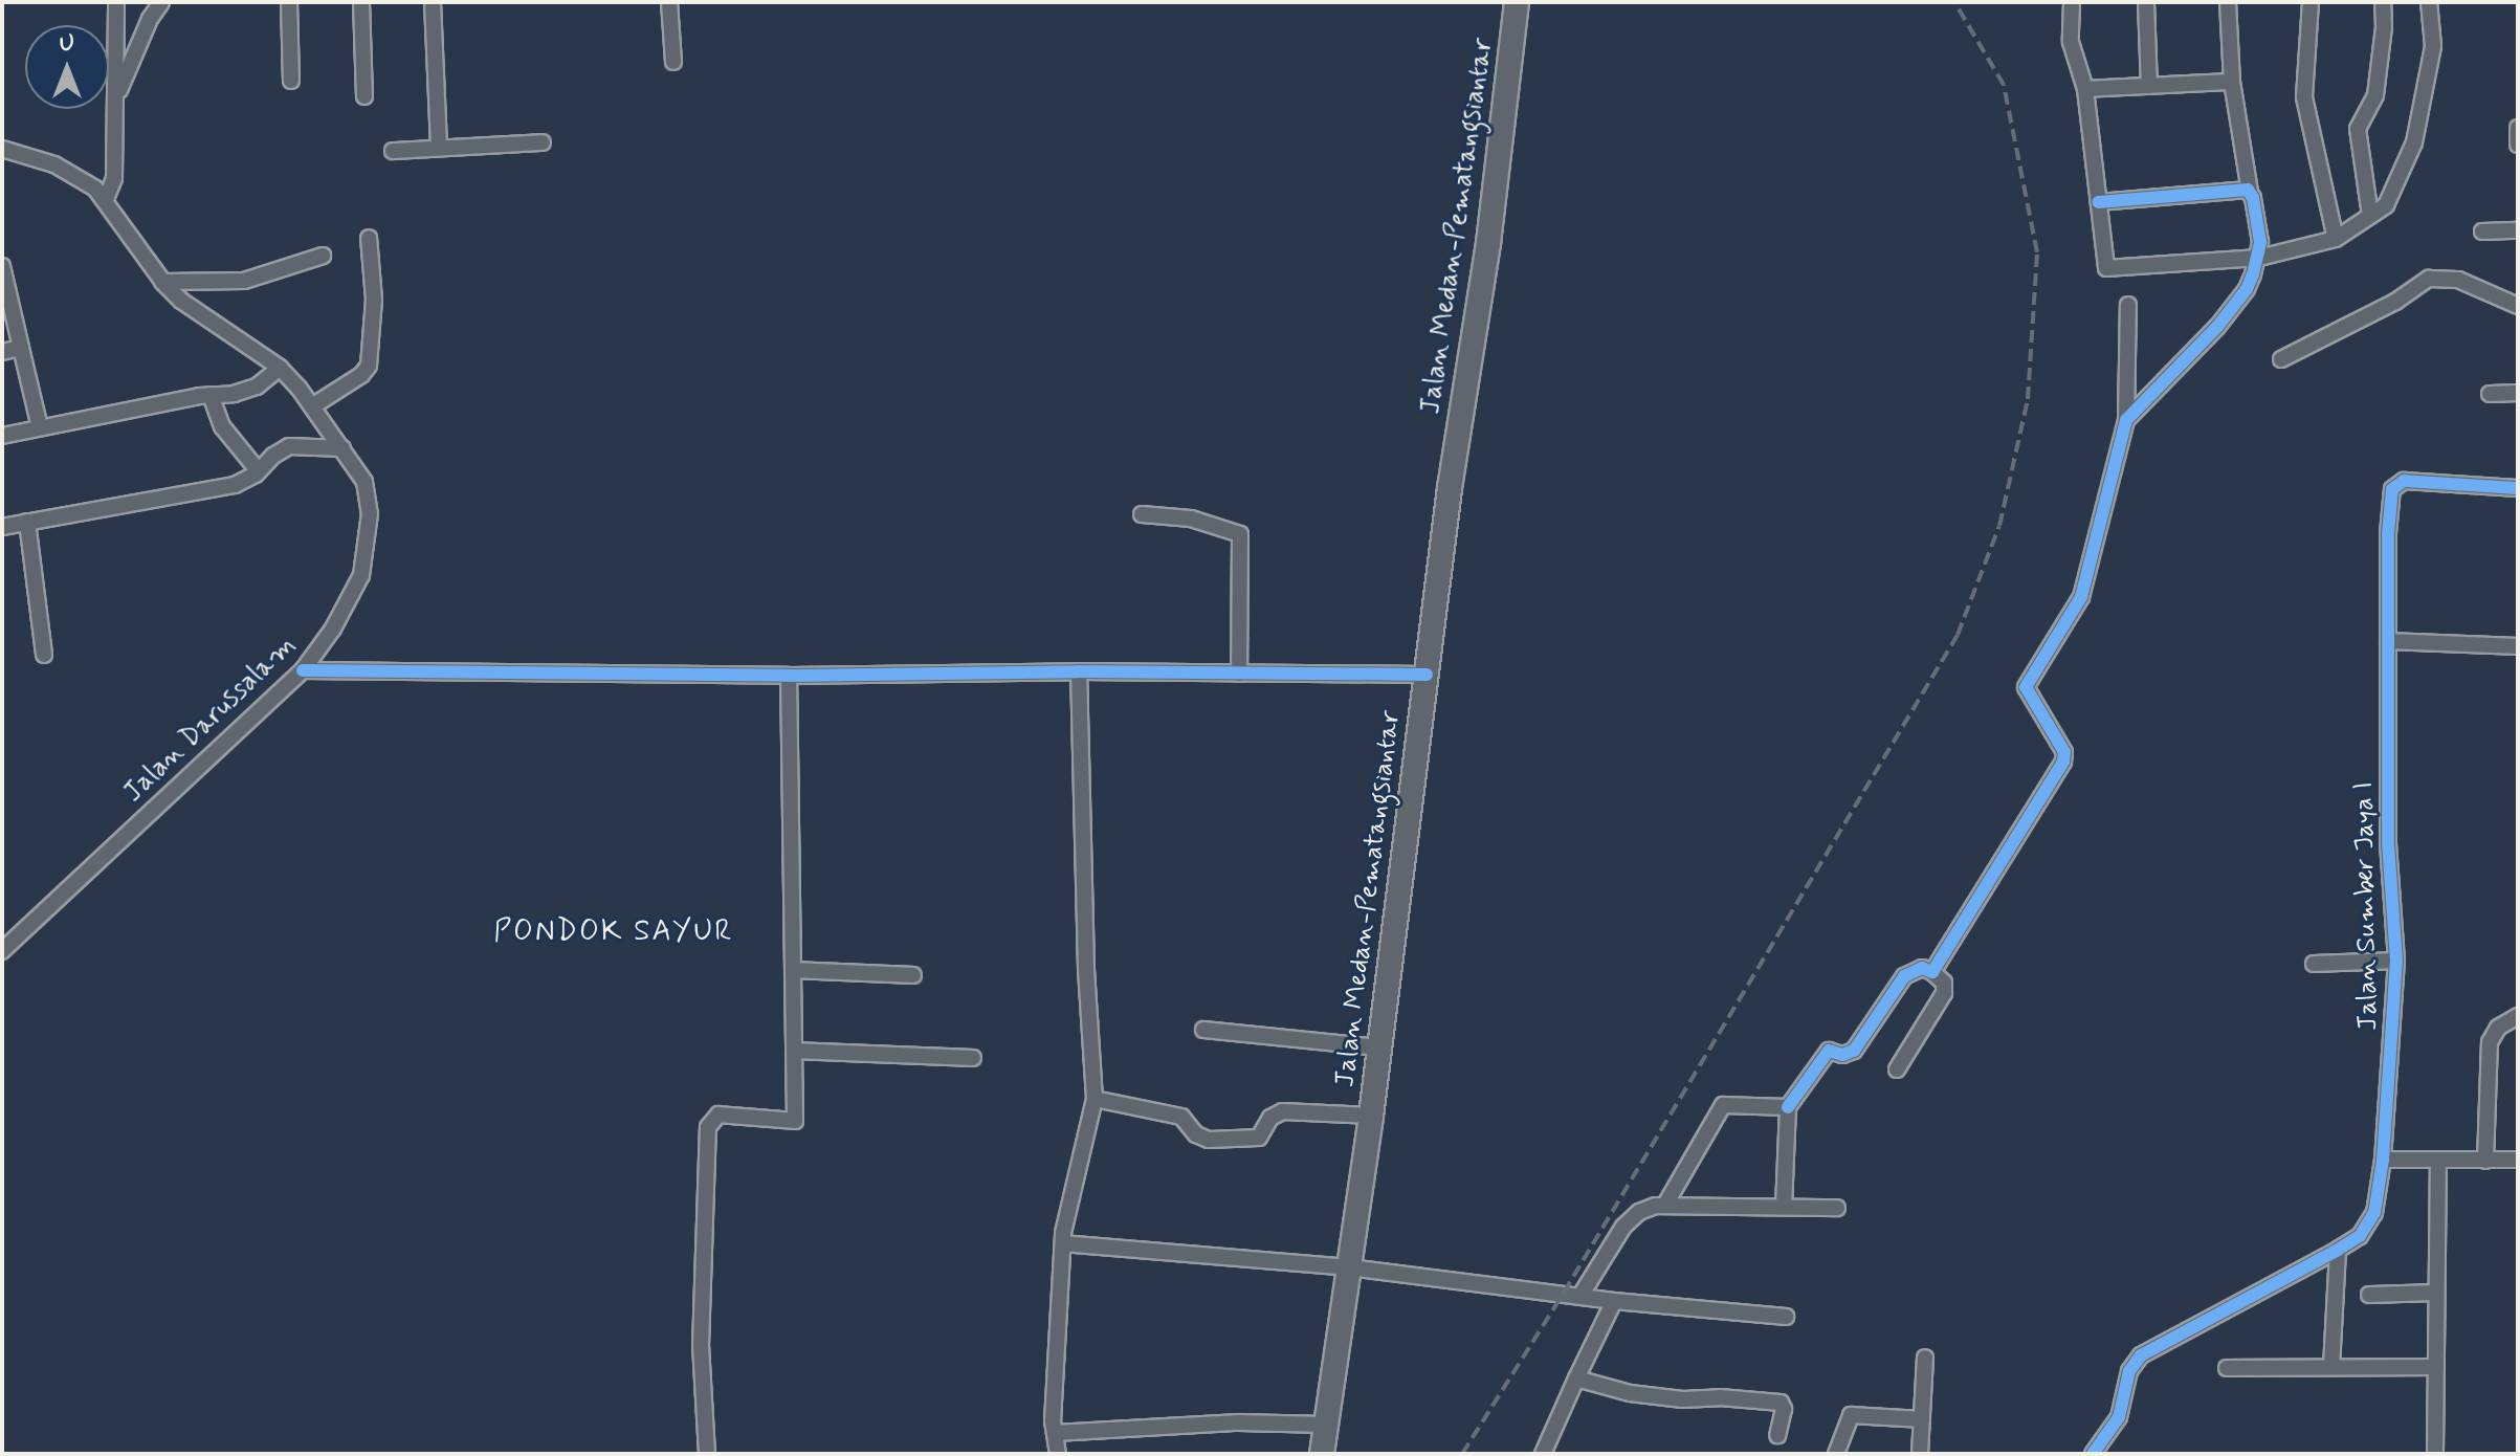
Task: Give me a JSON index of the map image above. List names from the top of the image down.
{
  "streets": {
    "highway": ["Jalan Medan-Pematangsiantar"],
    "street": ["Jalan Darussalam", "Jalan Sumber Jaya I"]
  },
  "districts": ["PONDOK SAYUR"],
  "north": "top"
}
